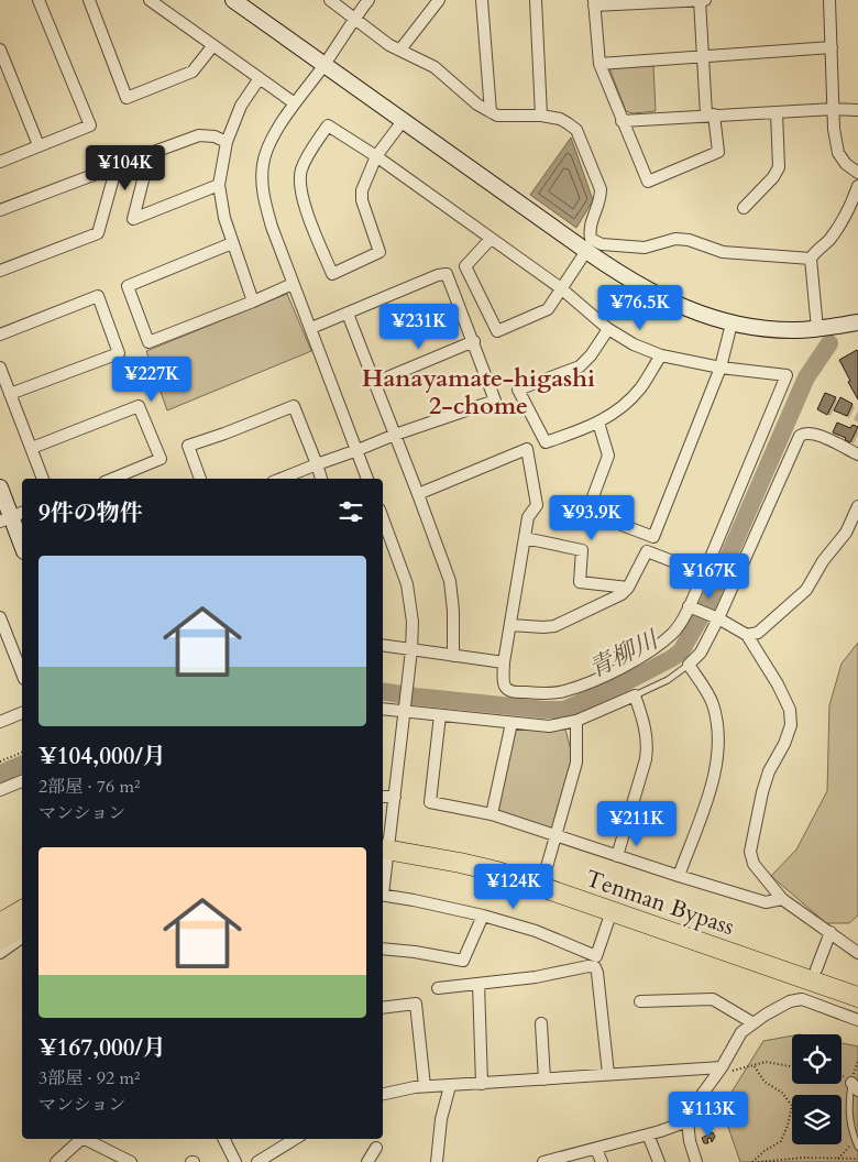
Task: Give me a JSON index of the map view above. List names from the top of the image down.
{
  "streets": {
    "highway": ["Tenman Bypass"]
  },
  "districts": ["Hanayamate-higashi 2-chome"],
  "water": ["青柳川"],
  "page": {
    "price": [
      "¥104K",
      "¥76.5K",
      "¥231K",
      "¥227K",
      "¥93.9K",
      "¥167K",
      "¥211K",
      "¥124K",
      "¥113K"
    ],
    "heading": "9件の物件",
    "list": [
      {
        "name": "¥104,000/月",
        "note": "2部屋 · 76 m² · マンション"
      },
      {
        "name": "¥167,000/月",
        "note": "3部屋 · 92 m² · マンション"
      }
    ]
  }
}
